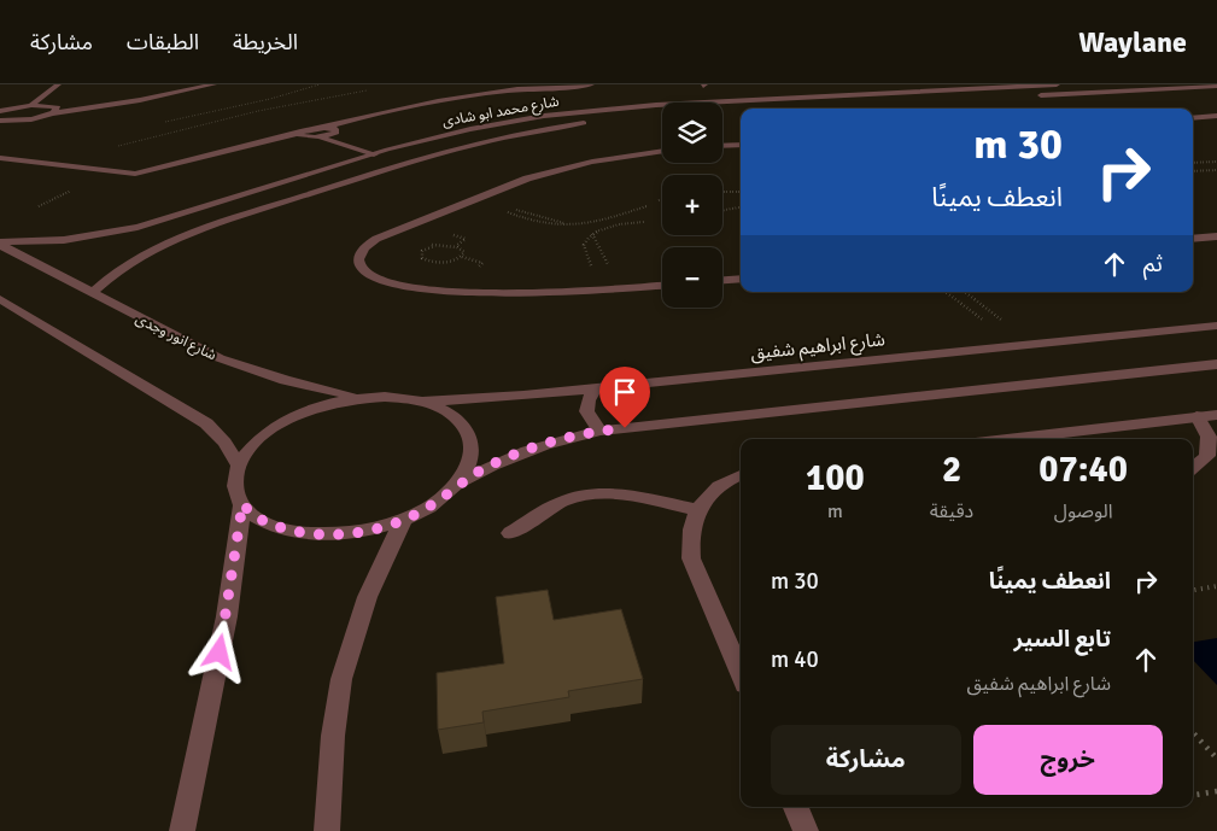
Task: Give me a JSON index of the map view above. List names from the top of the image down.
{
  "streets": {
    "street": ["شارع محمد ابو شادى", "شارع انور وجدى", "شارع ابراهيم شفيق"]
  },
  "crossings": [
    ["شارع محمد ابو شادى", "شارع انور وجدى"],
    ["شارع انور وجدى", "شارع ابراهيم شفيق"]
  ],
  "page": {
    "header": "Waylane",
    "nav": ["الخريطة", "الطبقات", "مشاركة"],
    "map_buttons": ["+", "−"],
    "turn": ["30 m", "انعطف يمينًا"],
    "then": "ثم",
    "eta": [
      "07:40",
      "الوصول",
      "2",
      "دقيقة",
      "100",
      "m"
    ],
    "list": [
      {
        "name": "انعطف يمينًا",
        "value": "30 m"
      },
      {
        "name": "تابع السير",
        "note": "شارع ابراهيم شفيق",
        "value": "40 m"
      }
    ],
    "buttons": ["خروج", "مشاركة"]
  }
}
